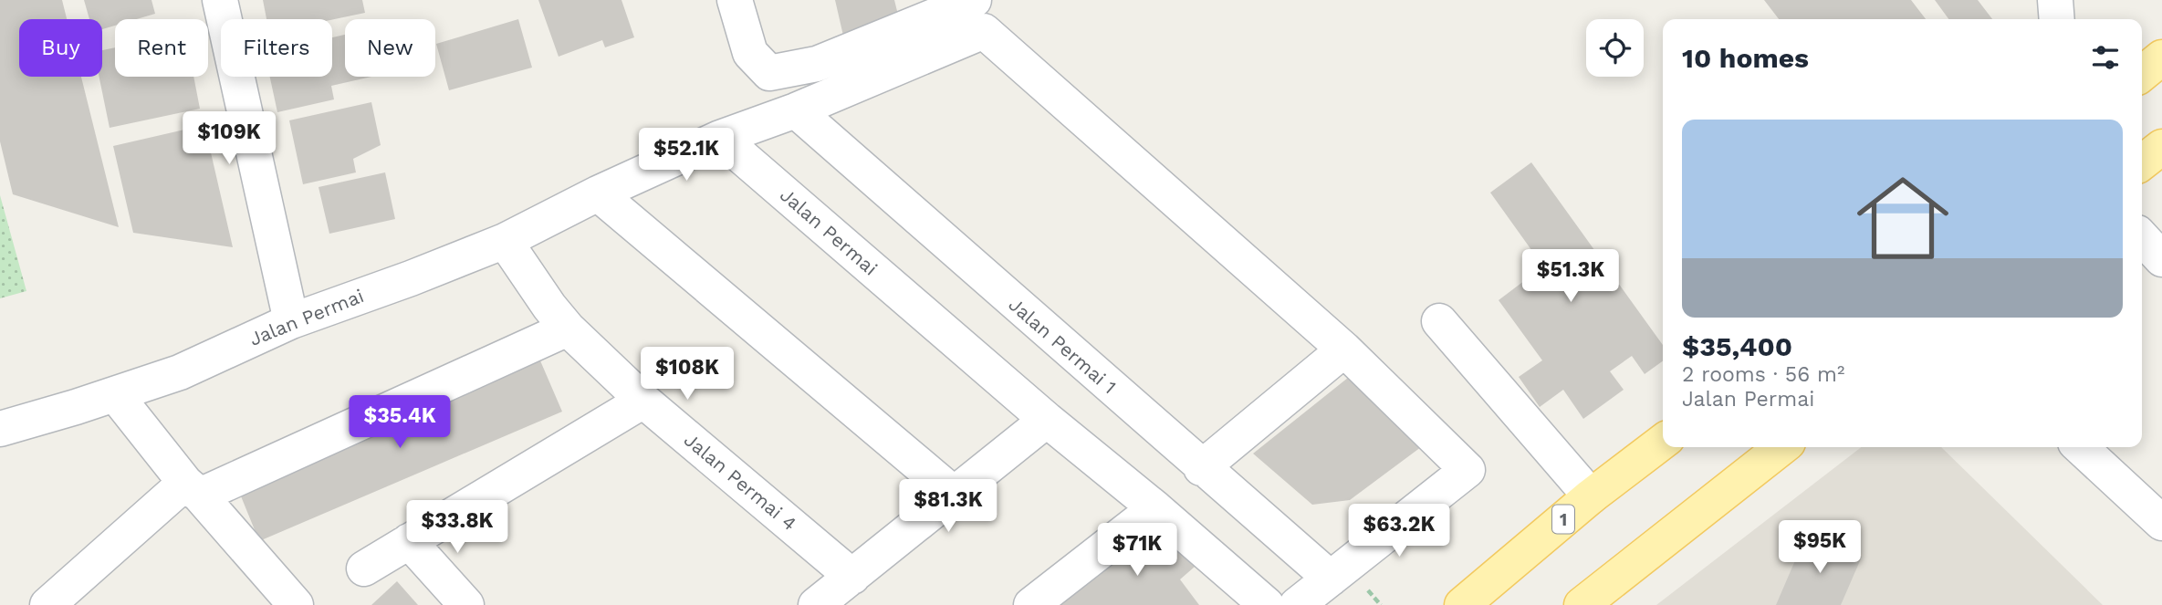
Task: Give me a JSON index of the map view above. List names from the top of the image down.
{
  "streets": {
    "main road": ["1"],
    "street": ["Jalan Permai", "Jalan Permai 1", "Jalan Permai 4"]
  },
  "crossings": [
    ["Jalan Permai", "Jalan Permai 4"]
  ],
  "page": {
    "chip": [
      "Buy",
      "Rent",
      "Filters",
      "New"
    ],
    "heading": "10 homes",
    "list": [
      {
        "name": "$35,400",
        "note": "2 rooms · 56 m² · Jalan Permai"
      }
    ],
    "price": [
      "$109K",
      "$52.1K",
      "$51.3K",
      "$108K",
      "$35.4K",
      "$81.3K",
      "$33.8K",
      "$63.2K",
      "$95K",
      "$71K"
    ]
  }
}
